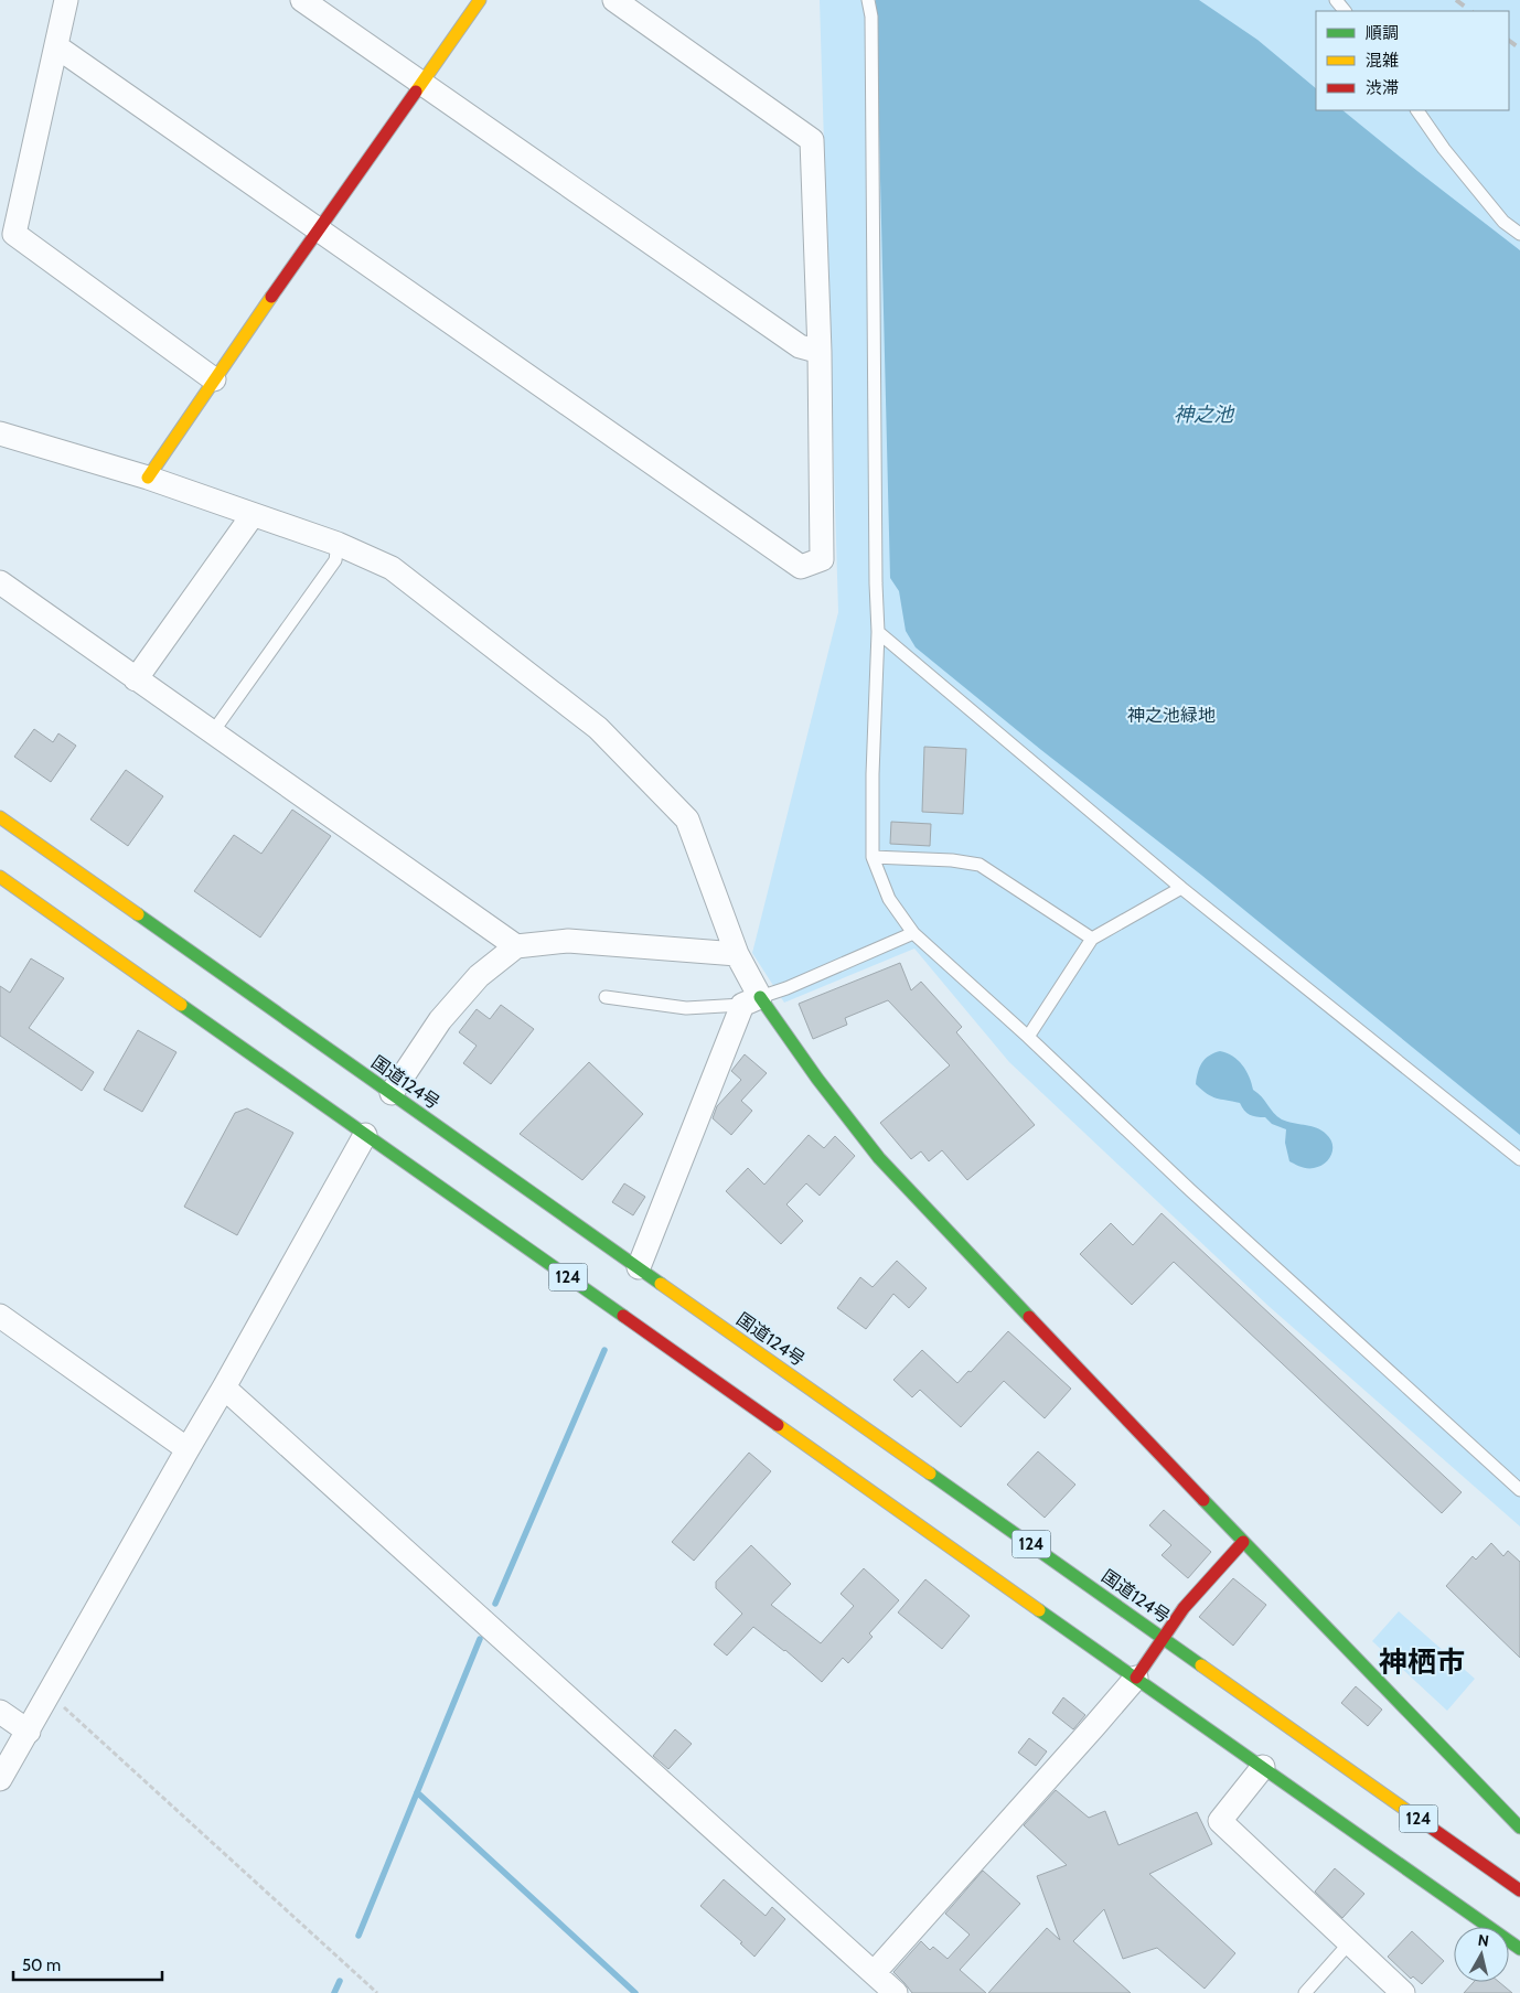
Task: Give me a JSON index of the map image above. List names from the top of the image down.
{
  "streets": {
    "main road": ["国道124号", "124"]
  },
  "districts": ["神栖市"],
  "water": ["神之池"],
  "parks": ["神之池緑地"],
  "legend": ["順調", "混雑", "渋滞"],
  "scale_bar": "50 m",
  "north": "top"
}
